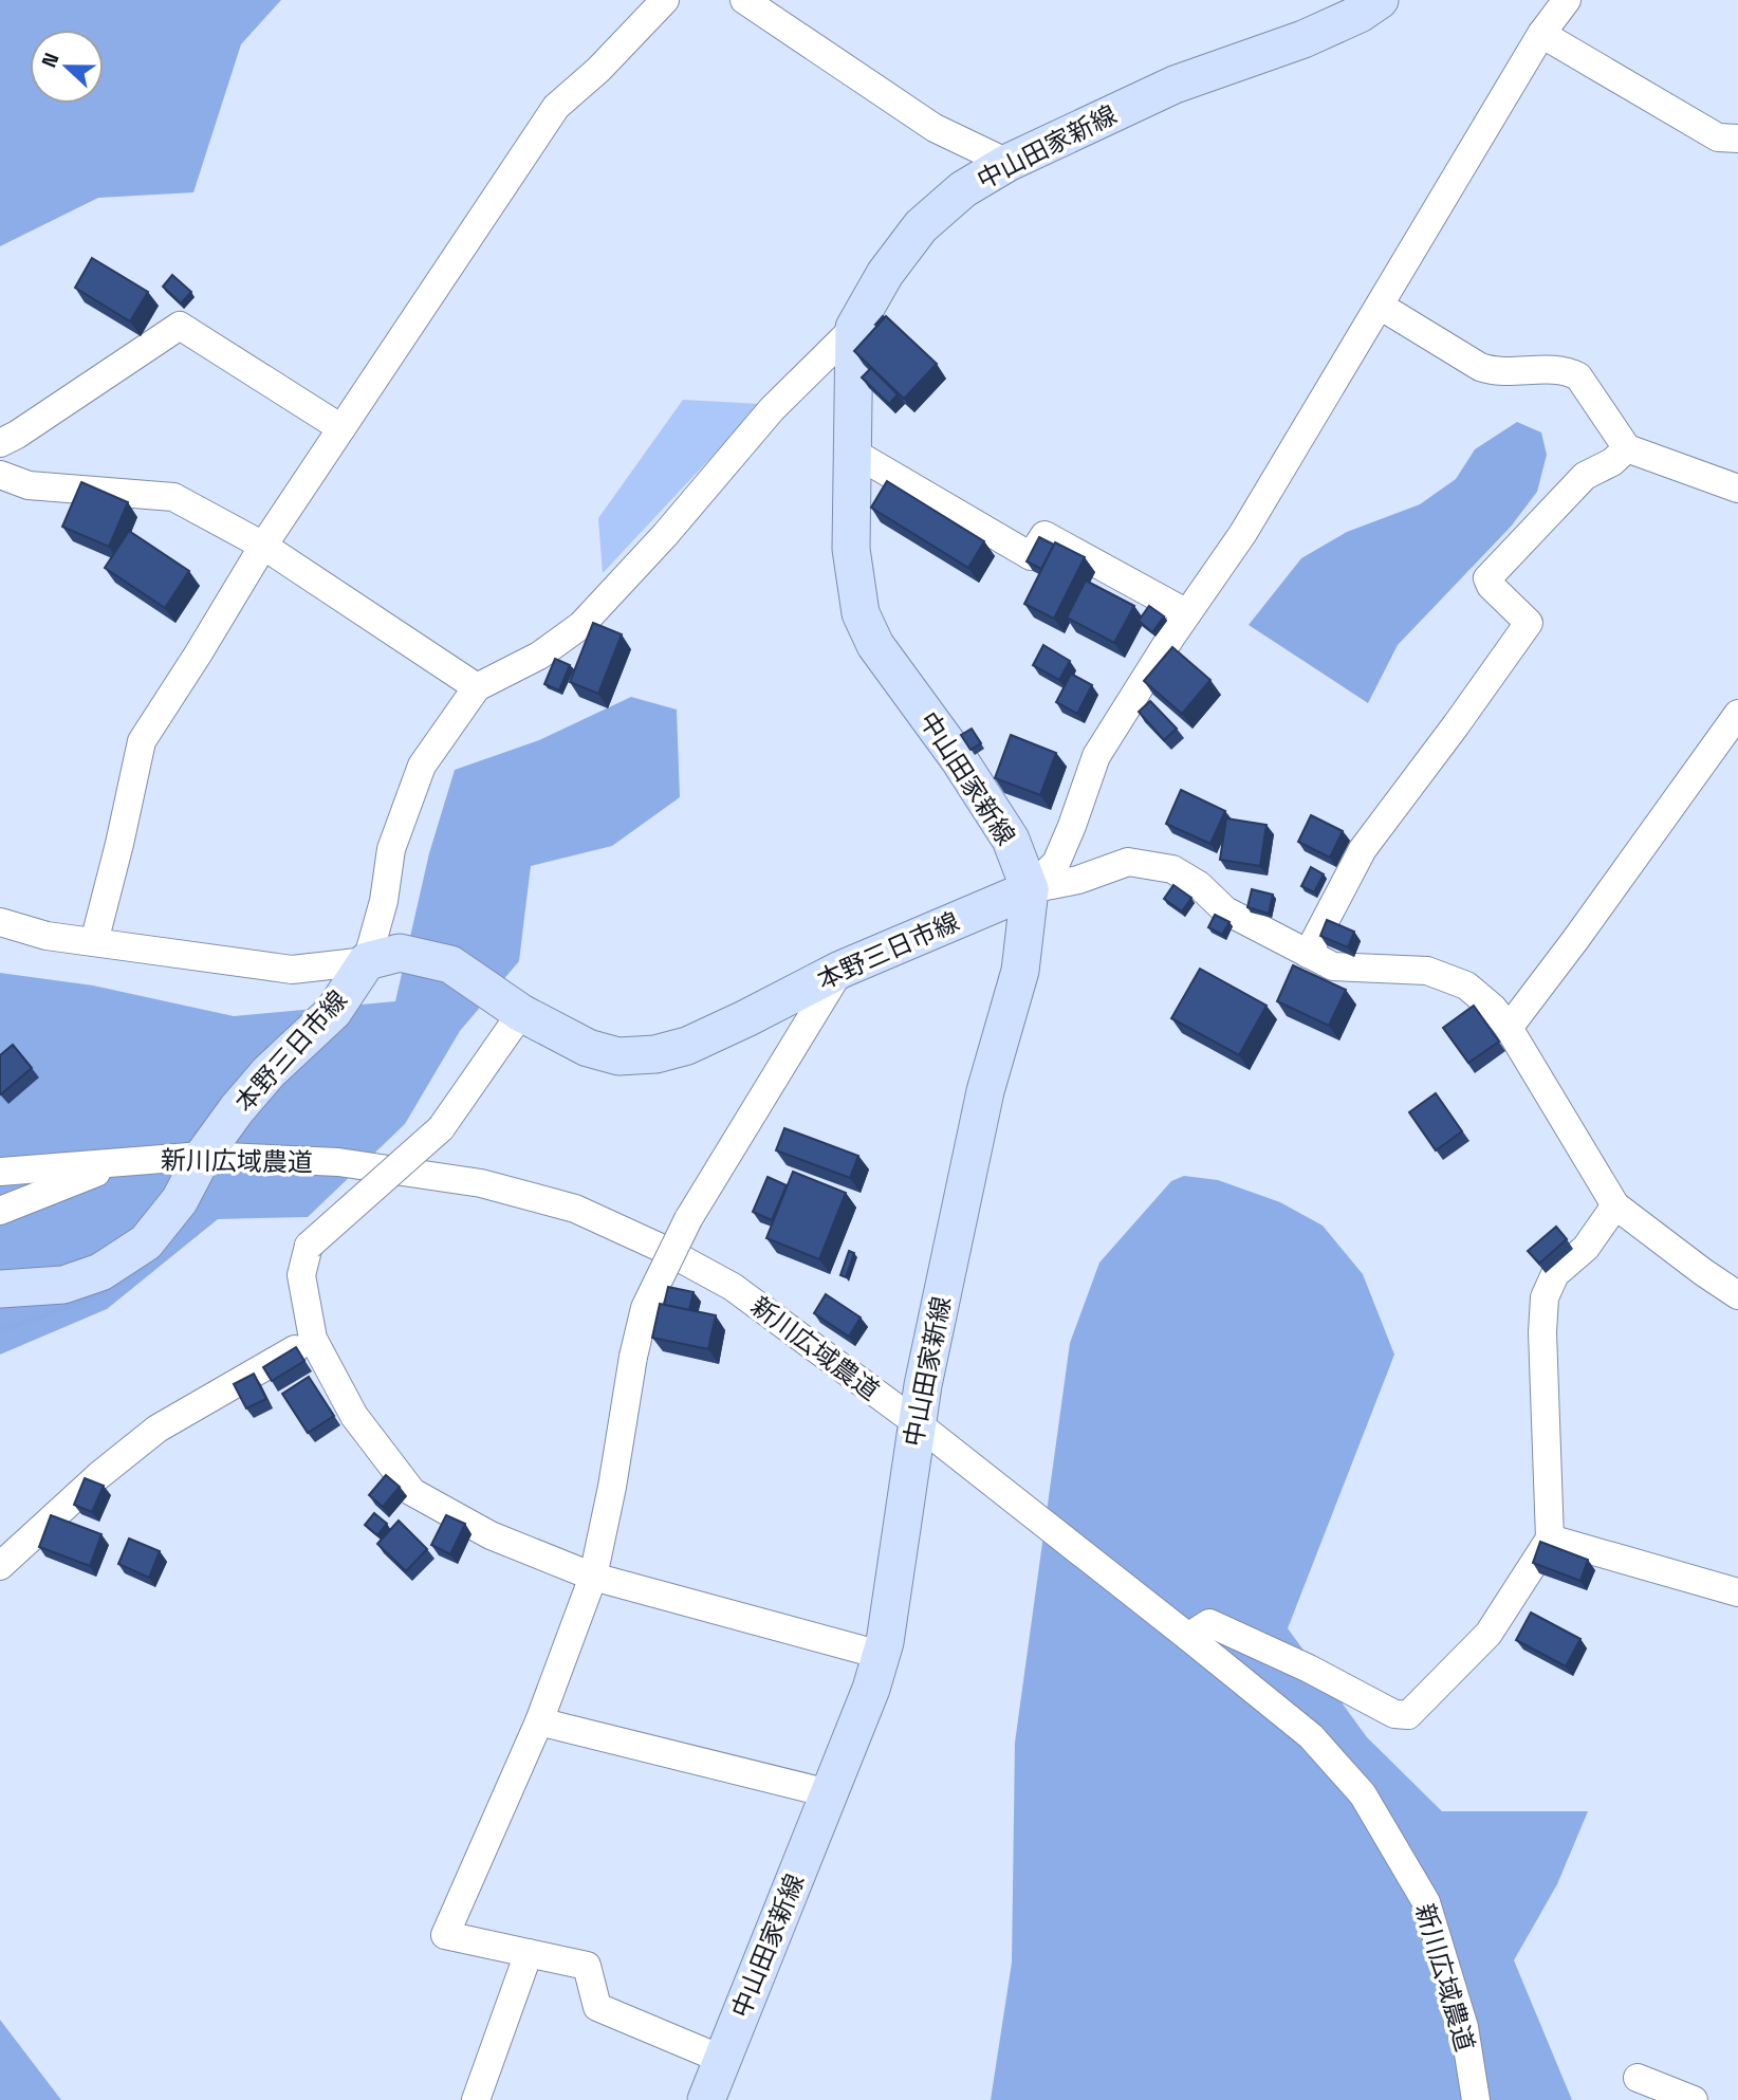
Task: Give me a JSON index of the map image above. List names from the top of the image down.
{
  "streets": {
    "main road": ["中山田家新線", "本野三日市線"],
    "street": ["新川広域農道"]
  },
  "crossings": [
    ["中山田家新線", "本野三日市線"],
    ["中山田家新線", "新川広域農道"],
    ["本野三日市線", "新川広域農道"]
  ],
  "north": "left"
}
